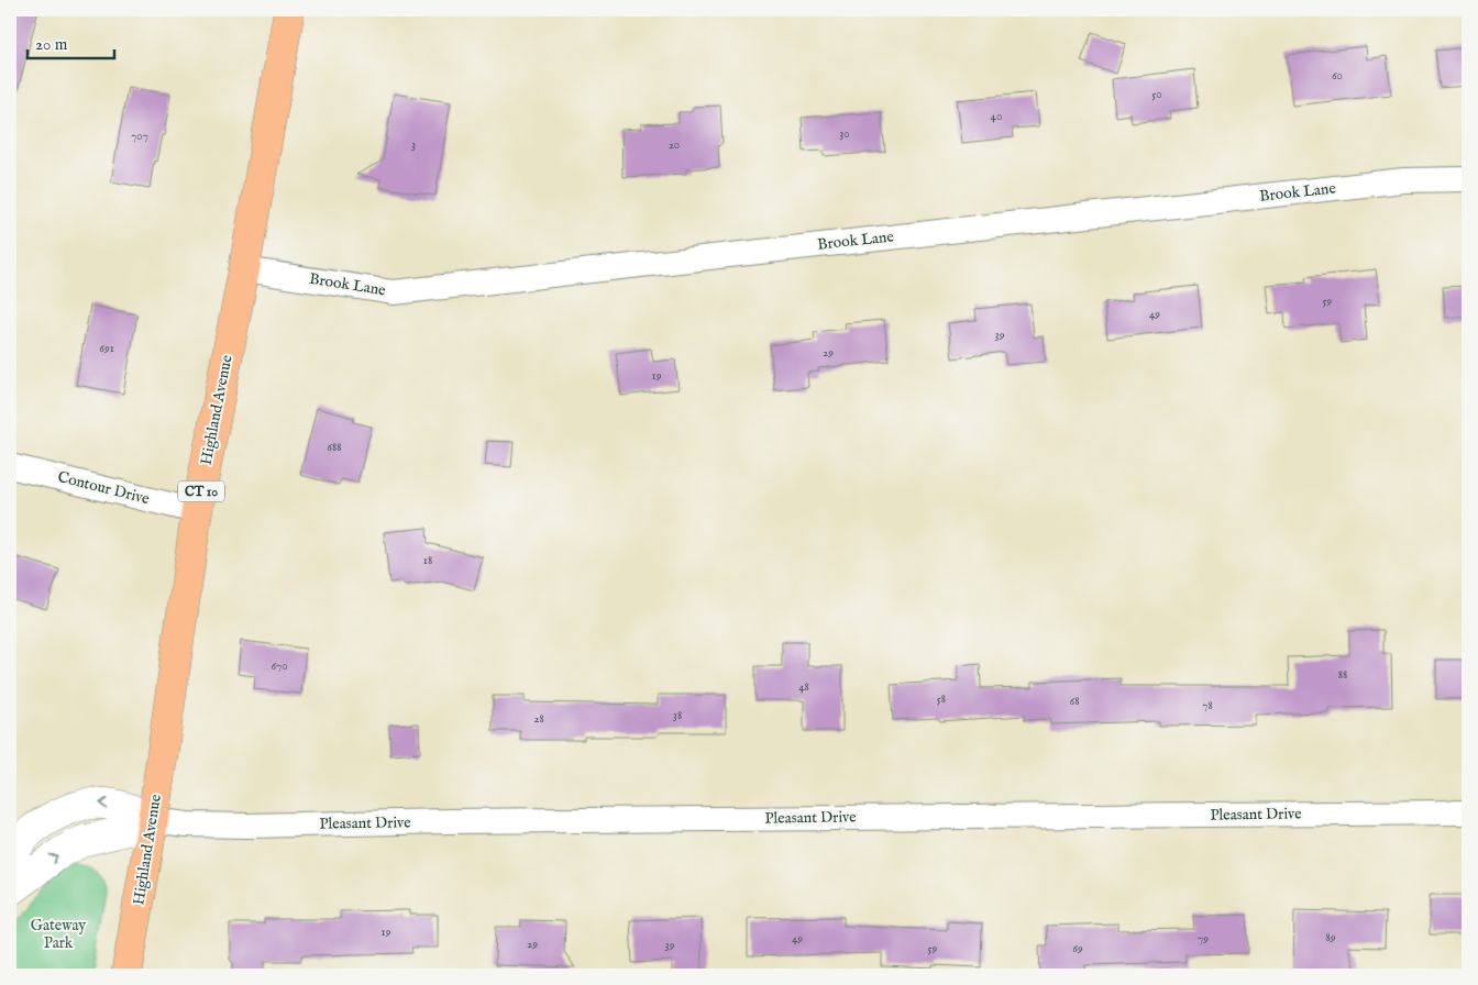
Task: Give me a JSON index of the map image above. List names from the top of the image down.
{
  "streets": {
    "highway": ["Highland Avenue", "CT 10"],
    "street": ["Brook Lane", "Contour Drive", "Pleasant Drive"]
  },
  "crossings": [
    ["Brook Lane", "Highland Avenue"],
    ["Highland Avenue", "Contour Drive"],
    ["Highland Avenue", "Pleasant Drive"]
  ],
  "parks": ["Gateway Park"],
  "house_numbers": [
    "60",
    "50",
    "40",
    "30",
    "707",
    "3",
    "20",
    "59",
    "49",
    "39",
    "691",
    "29",
    "19",
    "688",
    "18",
    "670",
    "88",
    "48",
    "58",
    "68",
    "78",
    "38",
    "28",
    "19",
    "89",
    "49",
    "79",
    "29",
    "39",
    "59",
    "69"
  ],
  "scale_bar": "20 m"
}
